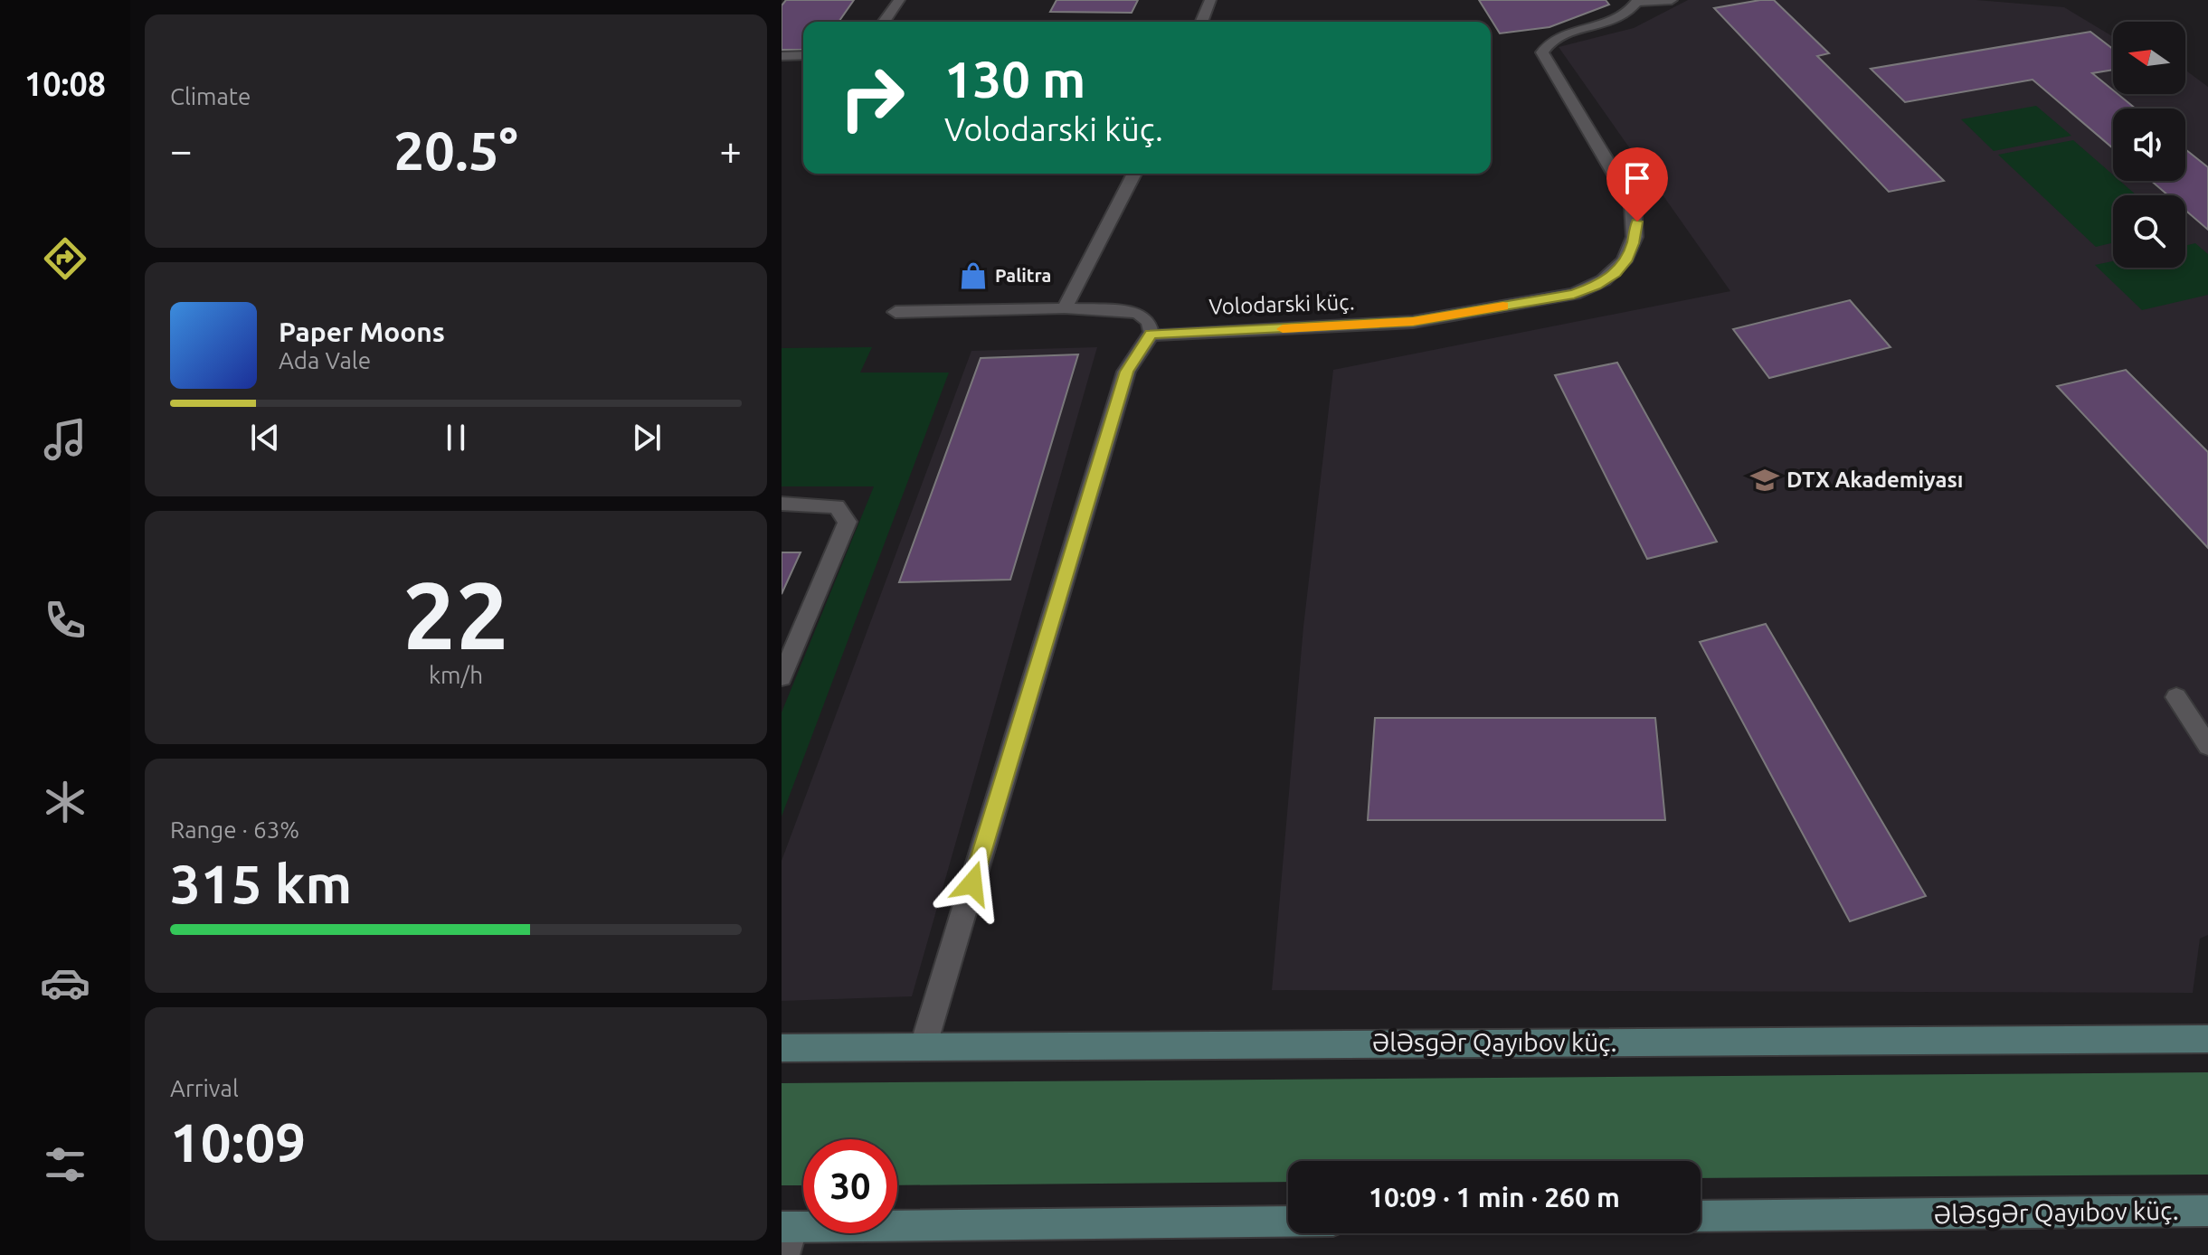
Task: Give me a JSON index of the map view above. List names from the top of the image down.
{
  "streets": {
    "main road": ["Ələsgər Qayıbov küç."],
    "street": ["Volodarski küç."]
  },
  "places": {
    "shop": ["Palitra"],
    "school or university": ["DTX Akademiyası"]
  },
  "north": "left",
  "page": {
    "tabs": "10:08",
    "tile": [
      "Climate",
      ["22", "km/h"],
      ["Range · 63%", "315 km"],
      ["Arrival", "10:09"]
    ],
    "turn": ["130 m", "Volodarski küç."],
    "heat": ["−", "20.5°", "+"],
    "song": ["Paper Moons", "Ada Vale"],
    "limit": "30",
    "trip": "10:09 · 1 min · 260 m"
  }
}
